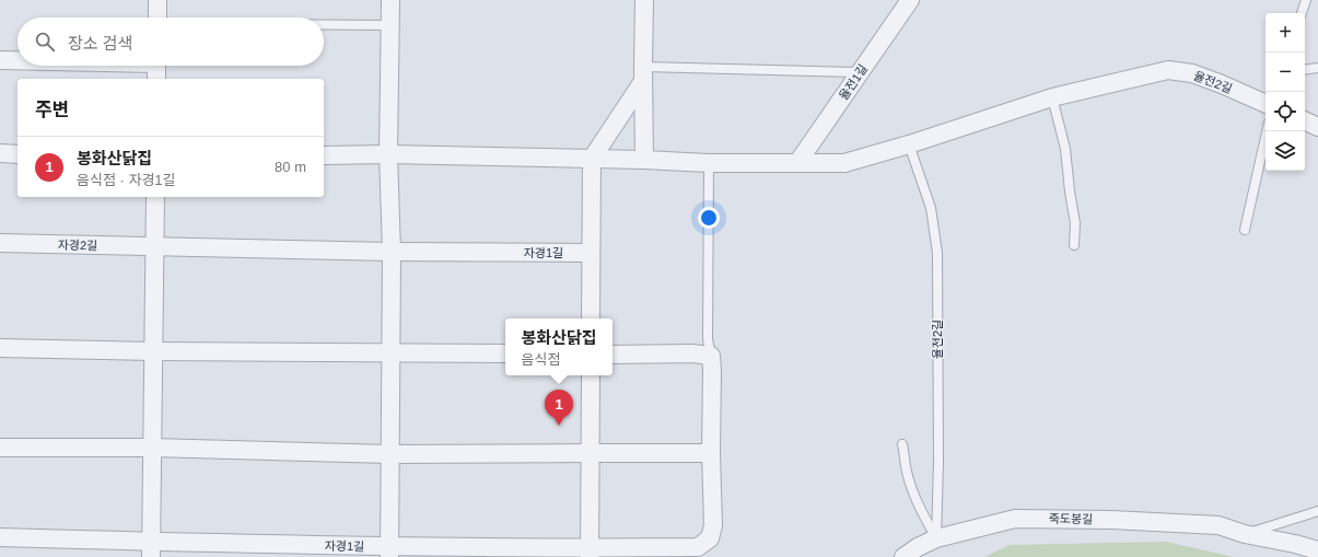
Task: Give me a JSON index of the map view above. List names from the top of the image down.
{
  "streets": {
    "street": [
      "율전1길",
      "율전2길",
      "자경2길",
      "자경1길",
      "죽도봉길"
    ]
  },
  "crossings": [
    ["율전1길", "율전2길"],
    ["율전2길", "죽도봉길"],
    ["자경2길", "자경1길"]
  ],
  "page": {
    "map_buttons": ["+", "−"],
    "search": "장소 검색",
    "heading": "주변",
    "list": [
      {
        "mark": "1",
        "name": "봉화산닭집",
        "note": "음식점 · 자경1길",
        "value": "80 m"
      }
    ],
    "popup": ["봉화산닭집", "음식점"],
    "pins": "1"
  }
}
